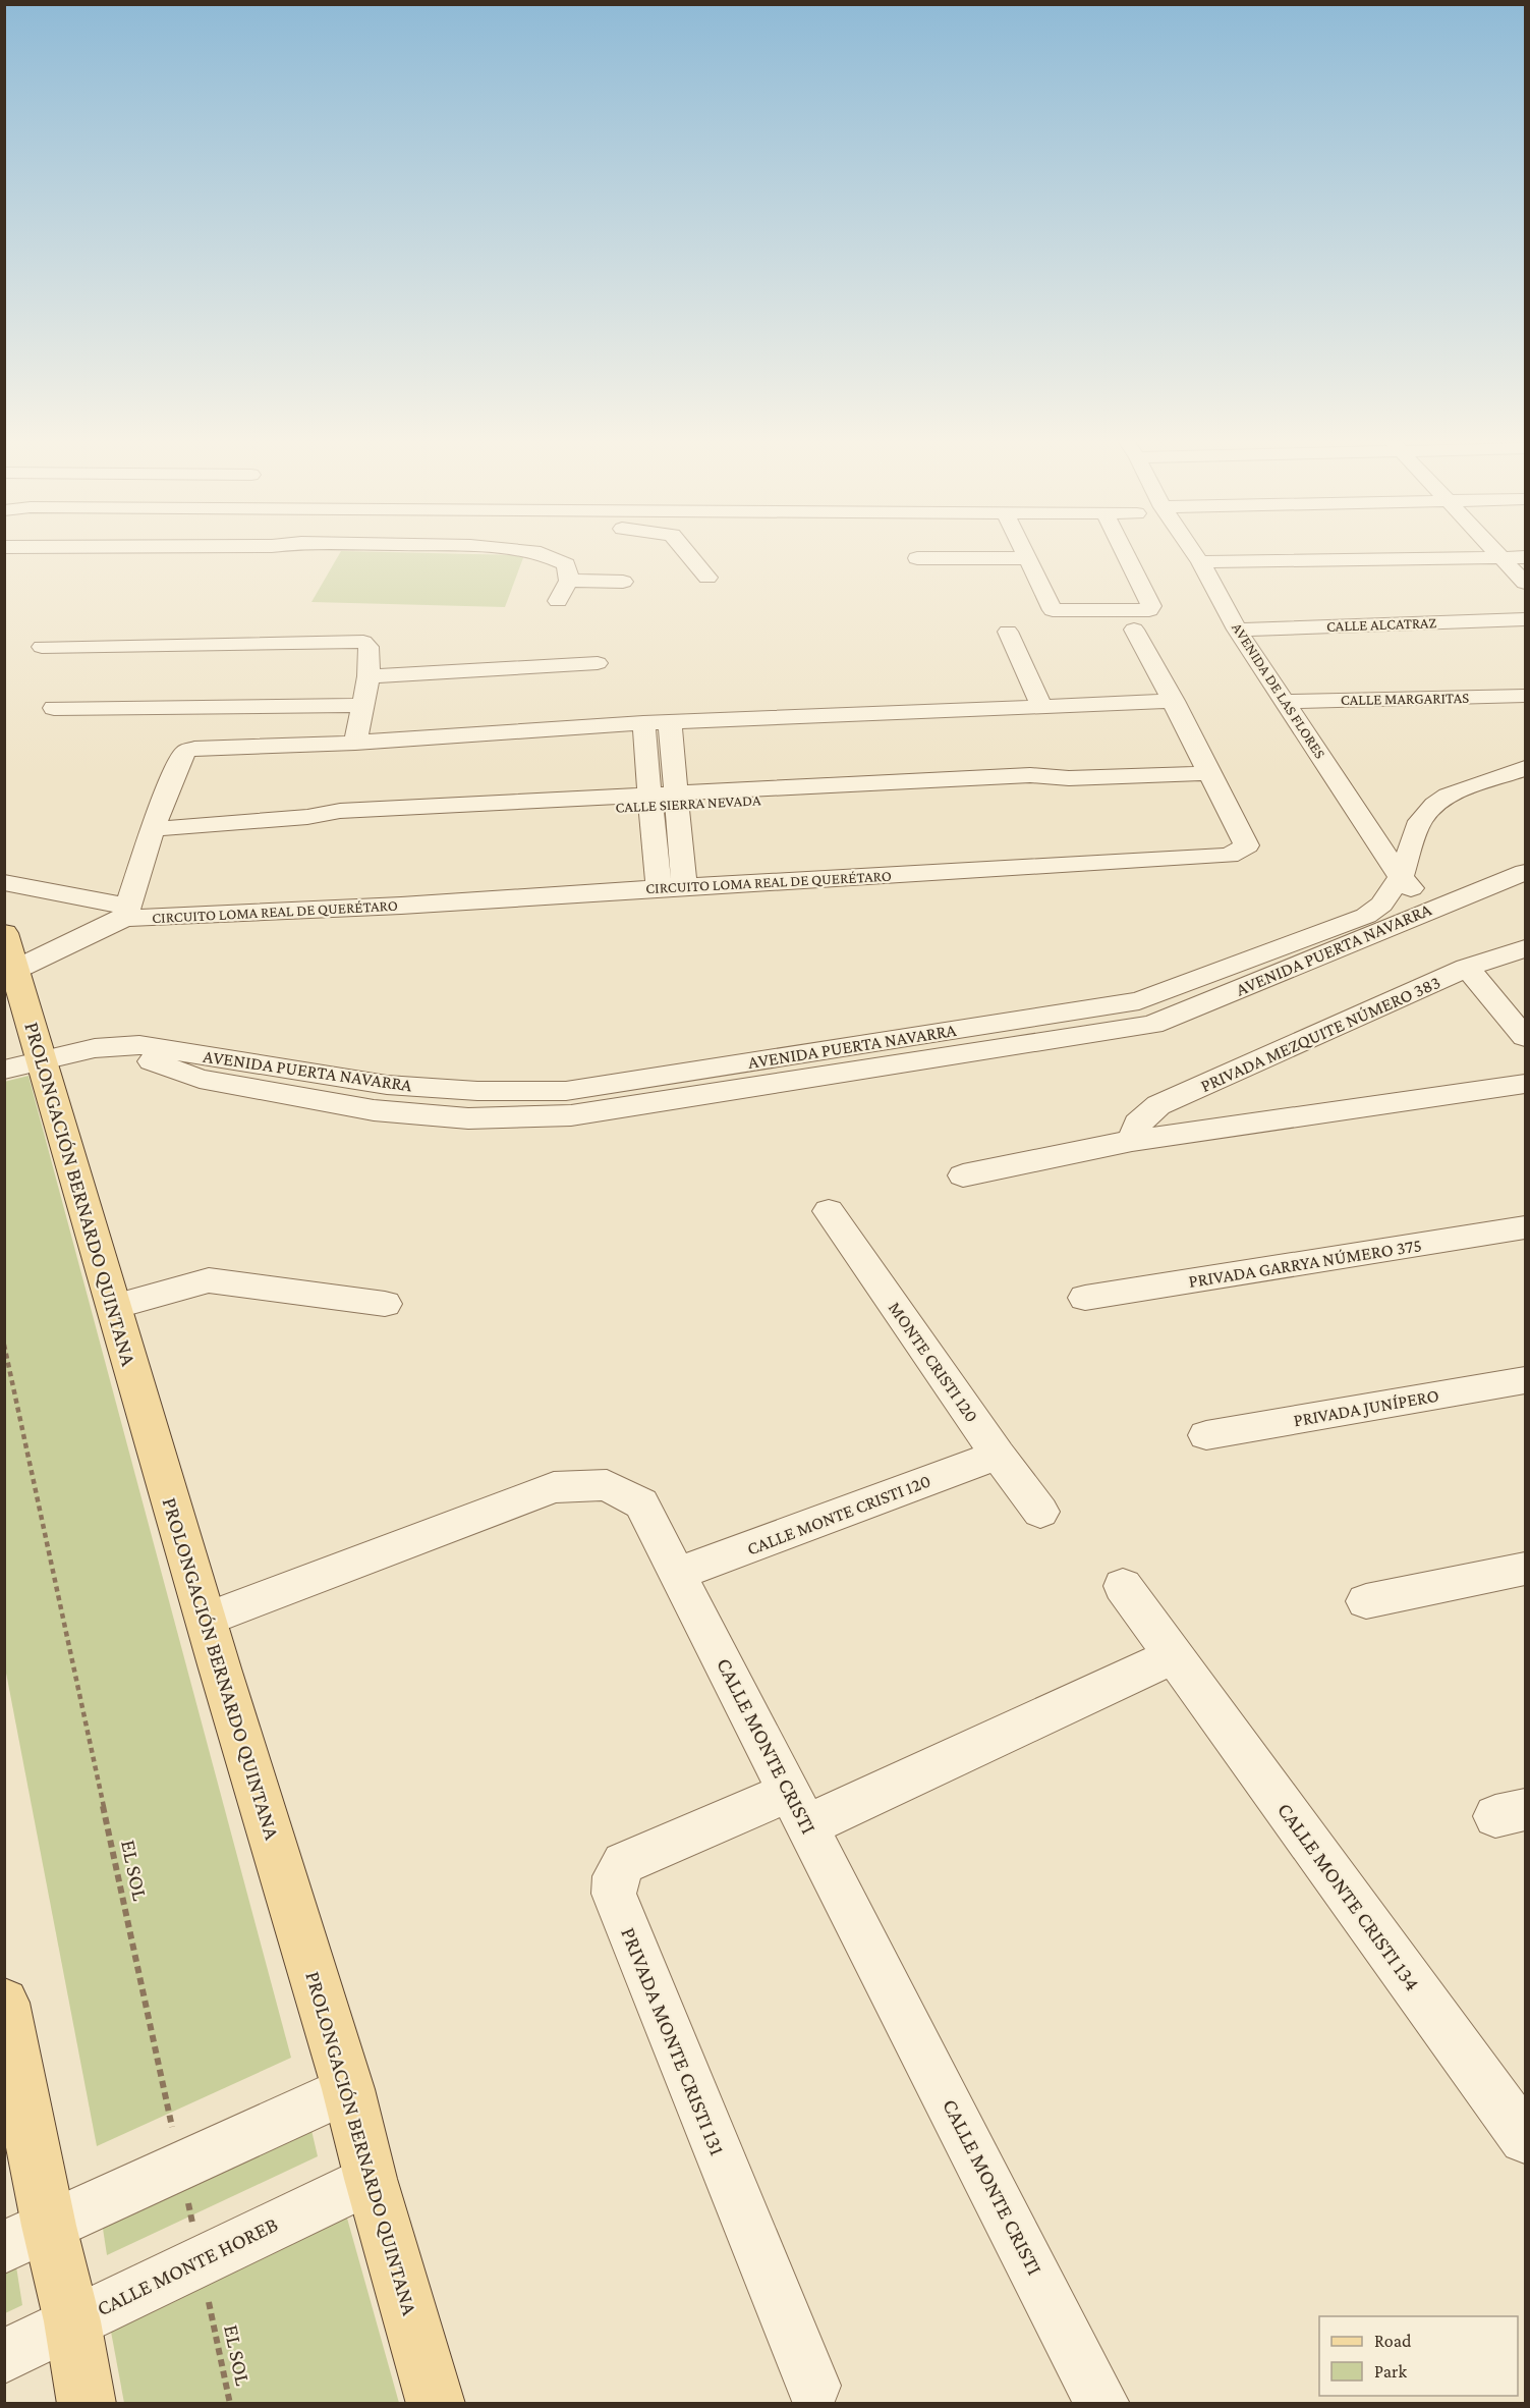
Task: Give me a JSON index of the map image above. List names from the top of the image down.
{
  "streets": {
    "main road": ["PROLONGACIÓN BERNARDO QUINTANA"],
    "street": [
      "CALLE ALCATRAZ",
      "AVENIDA DE LAS FLORES",
      "CALLE MARGARITAS",
      "CALLE SIERRA NEVADA",
      "CIRCUITO LOMA REAL DE QUERÉTARO",
      "AVENIDA PUERTA NAVARRA",
      "PRIVADA MEZQUITE NÚMERO 383",
      "PRIVADA GARRYA NÚMERO 375",
      "MONTE CRISTI 120",
      "PRIVADA JUNÍPERO",
      "CALLE MONTE CRISTI 120",
      "CALLE MONTE CRISTI",
      "CALLE MONTE CRISTI 134",
      "PRIVADA MONTE CRISTI 131",
      "CALLE MONTE HOREB"
    ],
    "path": ["EL SOL"]
  },
  "crossings": [
    ["CALLE ALCATRAZ", "AVENIDA DE LAS FLORES"],
    ["AVENIDA DE LAS FLORES", "CALLE MARGARITAS"],
    ["AVENIDA DE LAS FLORES", "AVENIDA PUERTA NAVARRA"],
    ["CALLE SIERRA NEVADA", "CIRCUITO LOMA REAL DE QUERÉTARO"],
    ["CIRCUITO LOMA REAL DE QUERÉTARO", "PROLONGACIÓN BERNARDO QUINTANA"],
    ["AVENIDA PUERTA NAVARRA", "PROLONGACIÓN BERNARDO QUINTANA"],
    ["PROLONGACIÓN BERNARDO QUINTANA", "CALLE MONTE CRISTI"],
    ["PROLONGACIÓN BERNARDO QUINTANA", "CALLE MONTE HOREB"],
    ["MONTE CRISTI 120", "CALLE MONTE CRISTI 120"],
    ["CALLE MONTE CRISTI 120", "CALLE MONTE CRISTI"],
    ["CALLE MONTE CRISTI", "PRIVADA MONTE CRISTI 131"],
    ["EL SOL", "CALLE MONTE HOREB"]
  ],
  "legend": ["Road", "Park"]
}
